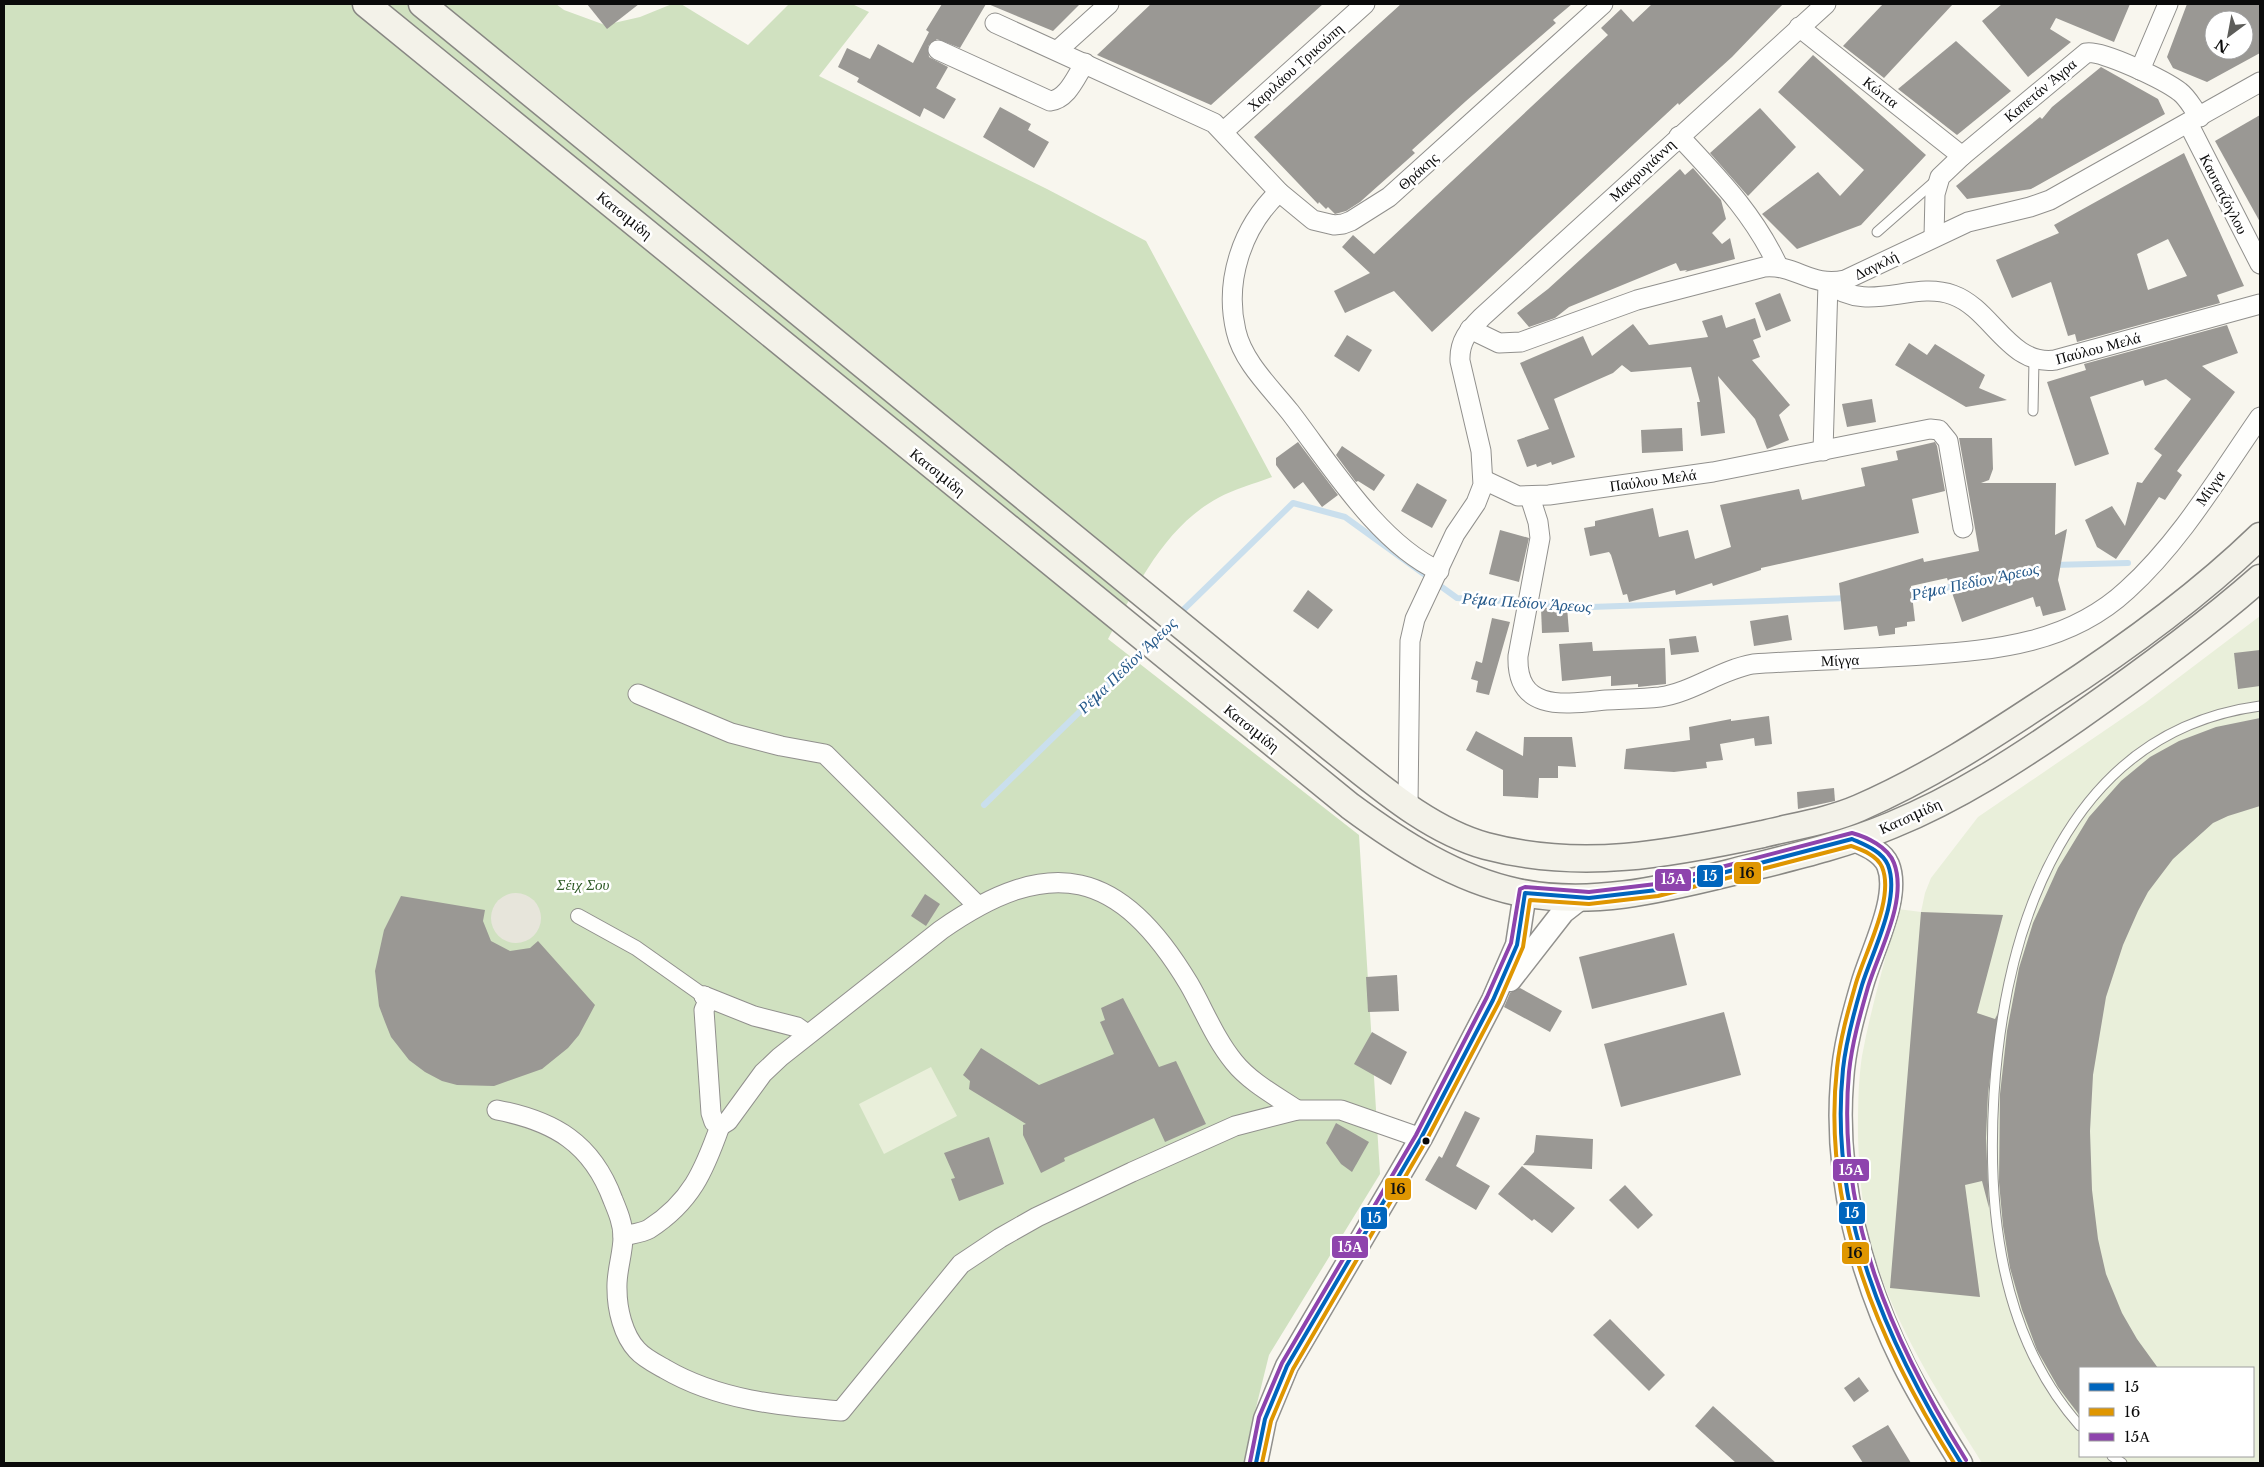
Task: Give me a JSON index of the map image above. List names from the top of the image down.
{
  "streets": {
    "main road": ["Κατσιμίδη"],
    "street": [
      "Χαριλάου Τρικούπη",
      "Καπετάν Άγρα",
      "Κώττα",
      "Μακρυγιάννη",
      "Θράκης",
      "Καυτατζόγλου",
      "Δαγκλή",
      "Παύλου Μελά",
      "Μίγγα"
    ]
  },
  "crossings": [
    ["Χαριλάου Τρικούπη", "Θράκης"],
    ["Καπετάν Άγρα", "Κώττα"],
    ["Καπετάν Άγρα", "Καυτατζόγλου"],
    ["Καπετάν Άγρα", "Δαγκλή"],
    ["Κώττα", "Μακρυγιάννη"],
    ["Καυτατζόγλου", "Δαγκλή"],
    ["Δαγκλή", "Παύλου Μελά"],
    ["Παύλου Μελά", "Μίγγα"]
  ],
  "water": ["Ρέμα Πεδίον Άρεως"],
  "parks": ["Σέιχ Σου"],
  "lines": ["transit line 15Α", "transit line 15", "transit line 16"],
  "legend": ["15", "16", "15Α"],
  "north": "bottom left"
}
